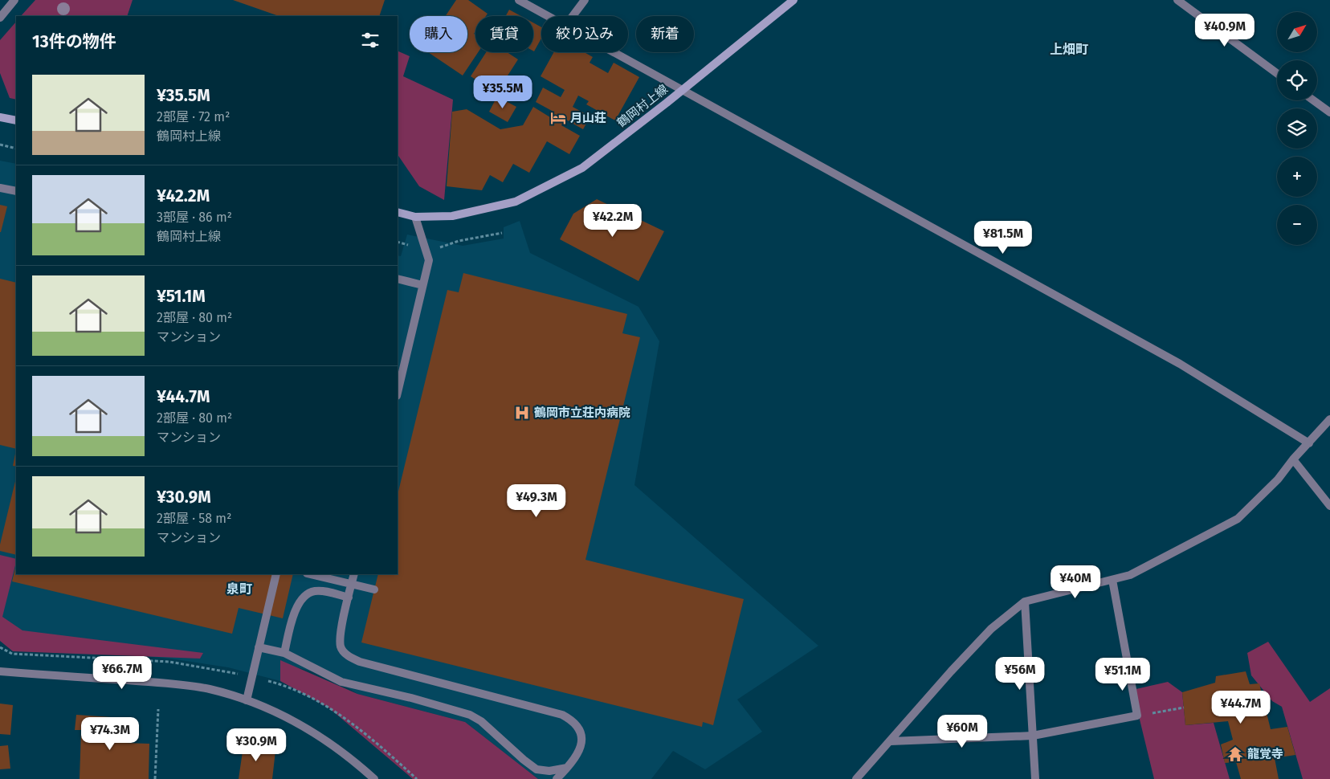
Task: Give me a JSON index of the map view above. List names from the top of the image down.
{
  "streets": {
    "main road": ["鶴岡村上線"]
  },
  "districts": ["上畑町", "泉町"],
  "places": {
    "hotel": ["月山荘"],
    "hospital": ["鶴岡市立荘内病院"],
    "temple": ["龍覚寺"]
  },
  "north": "top right",
  "page": {
    "map_buttons": ["+", "−"],
    "price": [
      "¥40.9M",
      "¥35.5M",
      "¥42.2M",
      "¥81.5M",
      "¥49.3M",
      "¥40M",
      "¥66.7M",
      "¥56M",
      "¥51.1M",
      "¥44.7M",
      "¥60M",
      "¥74.3M",
      "¥30.9M"
    ],
    "chip": [
      "購入",
      "賃貸",
      "絞り込み",
      "新着"
    ],
    "heading": "13件の物件",
    "list": [
      {
        "name": "¥35.5M",
        "note": "2部屋 · 72 m² · 鶴岡村上線"
      },
      {
        "name": "¥42.2M",
        "note": "3部屋 · 86 m² · 鶴岡村上線"
      },
      {
        "name": "¥51.1M",
        "note": "2部屋 · 80 m² · マンション"
      },
      {
        "name": "¥44.7M",
        "note": "2部屋 · 80 m² · マンション"
      },
      {
        "name": "¥30.9M",
        "note": "2部屋 · 58 m² · マンション"
      }
    ]
  }
}
